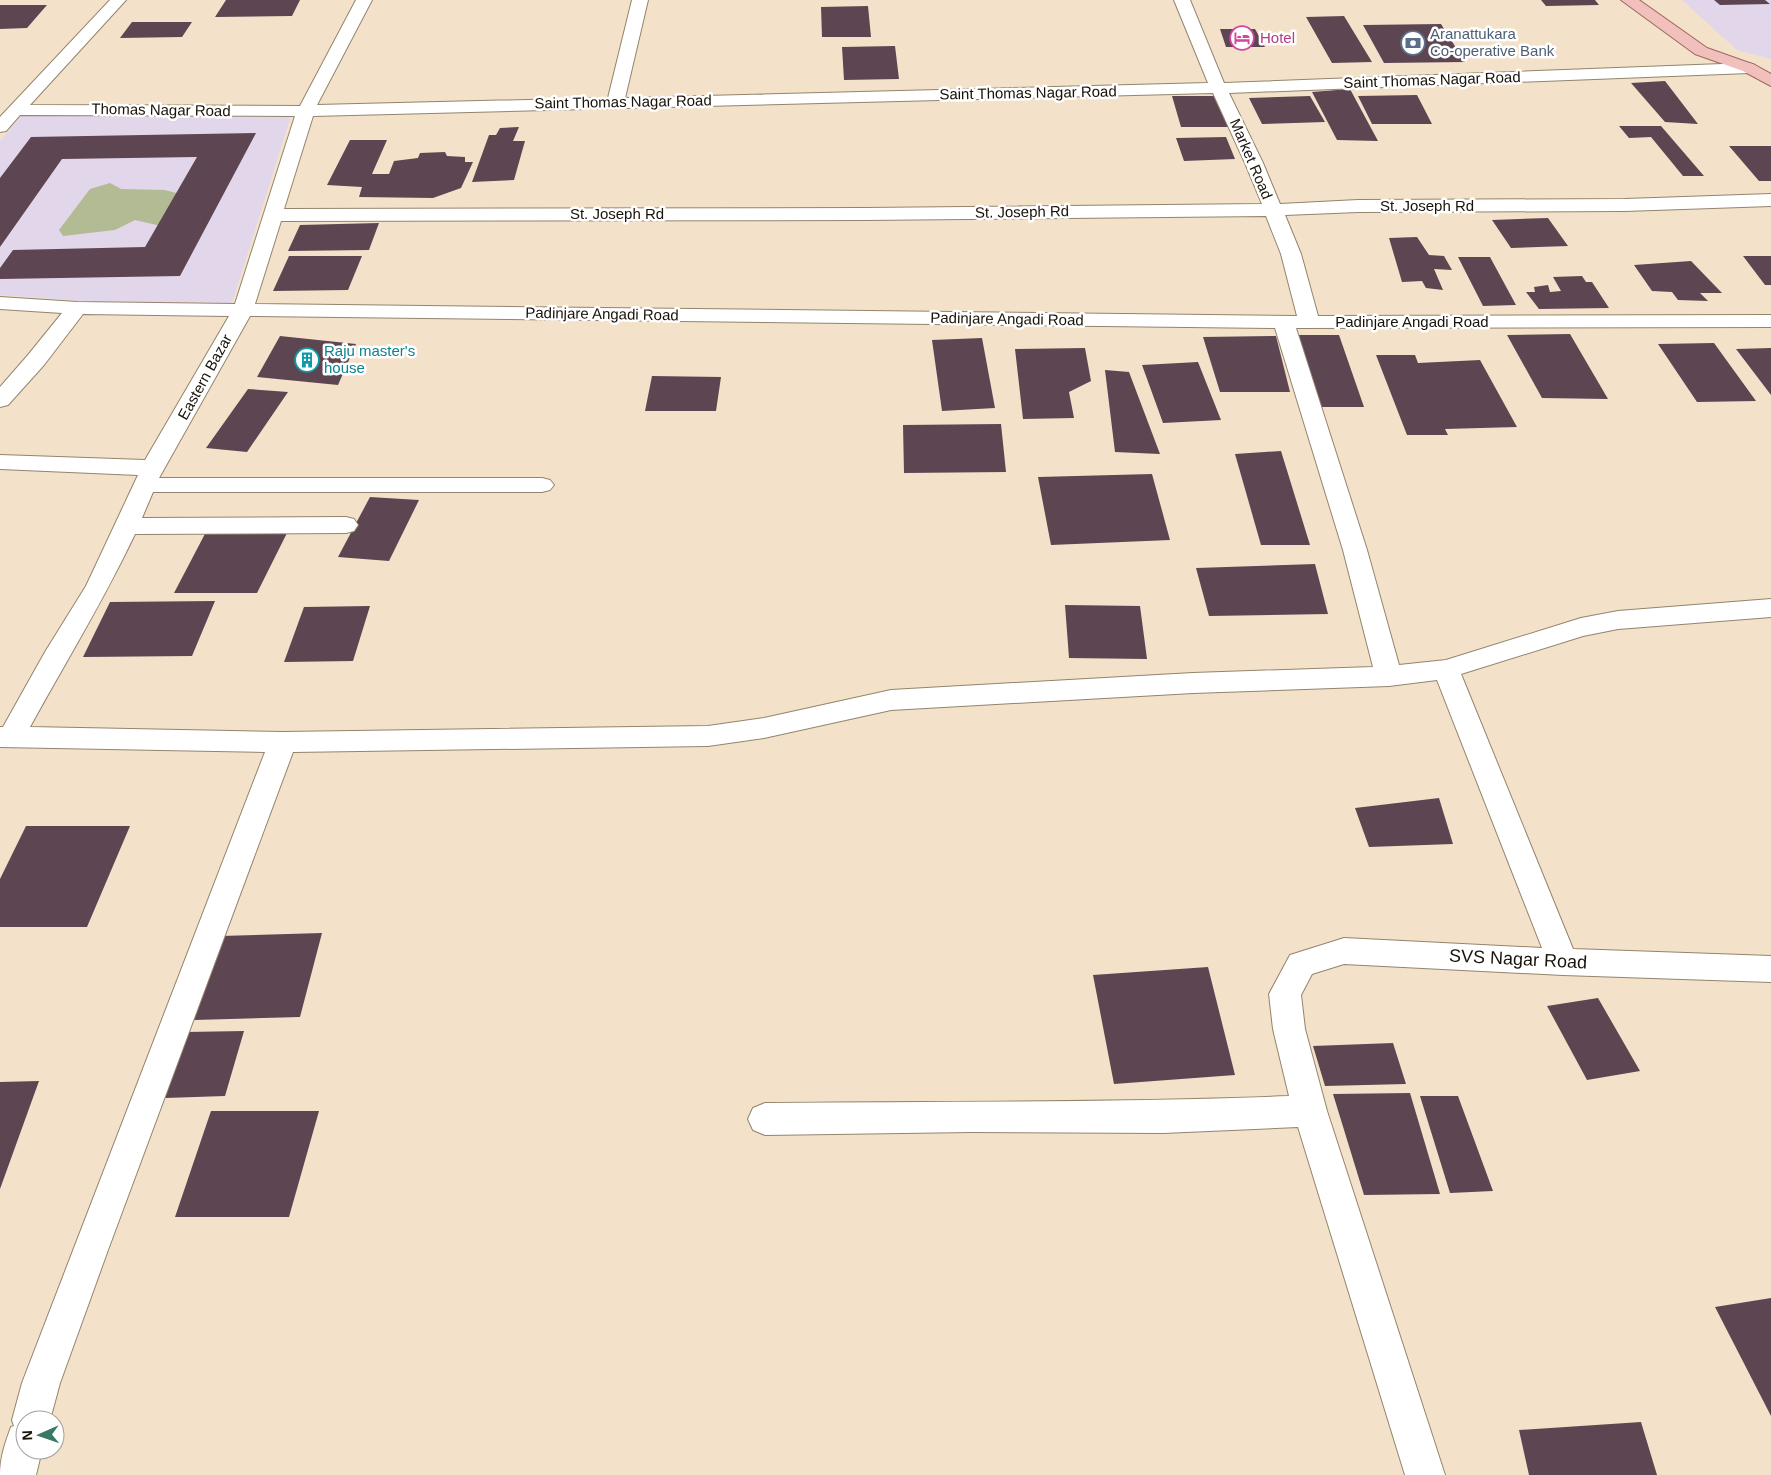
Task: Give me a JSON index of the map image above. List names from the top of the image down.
{
  "streets": {
    "street": [
      "Saint Thomas Nagar Road",
      "Thomas Nagar Road",
      "Market Road",
      "St. Joseph Rd",
      "Padinjare Angadi Road",
      "Eastern Bazar",
      "SVS Nagar Road"
    ]
  },
  "crossings": [
    ["Saint Thomas Nagar Road", "Thomas Nagar Road"],
    ["Saint Thomas Nagar Road", "Market Road"],
    ["Saint Thomas Nagar Road", "Eastern Bazar"],
    ["Thomas Nagar Road", "Eastern Bazar"],
    ["Market Road", "St. Joseph Rd"],
    ["Market Road", "Padinjare Angadi Road"],
    ["St. Joseph Rd", "Eastern Bazar"],
    ["Padinjare Angadi Road", "Eastern Bazar"]
  ],
  "places": {
    "hotel": ["Hotel"],
    "bank": ["Aranattukara Co-operative Bank"],
    "building": ["Raju master's house"]
  },
  "north": "left"
}
